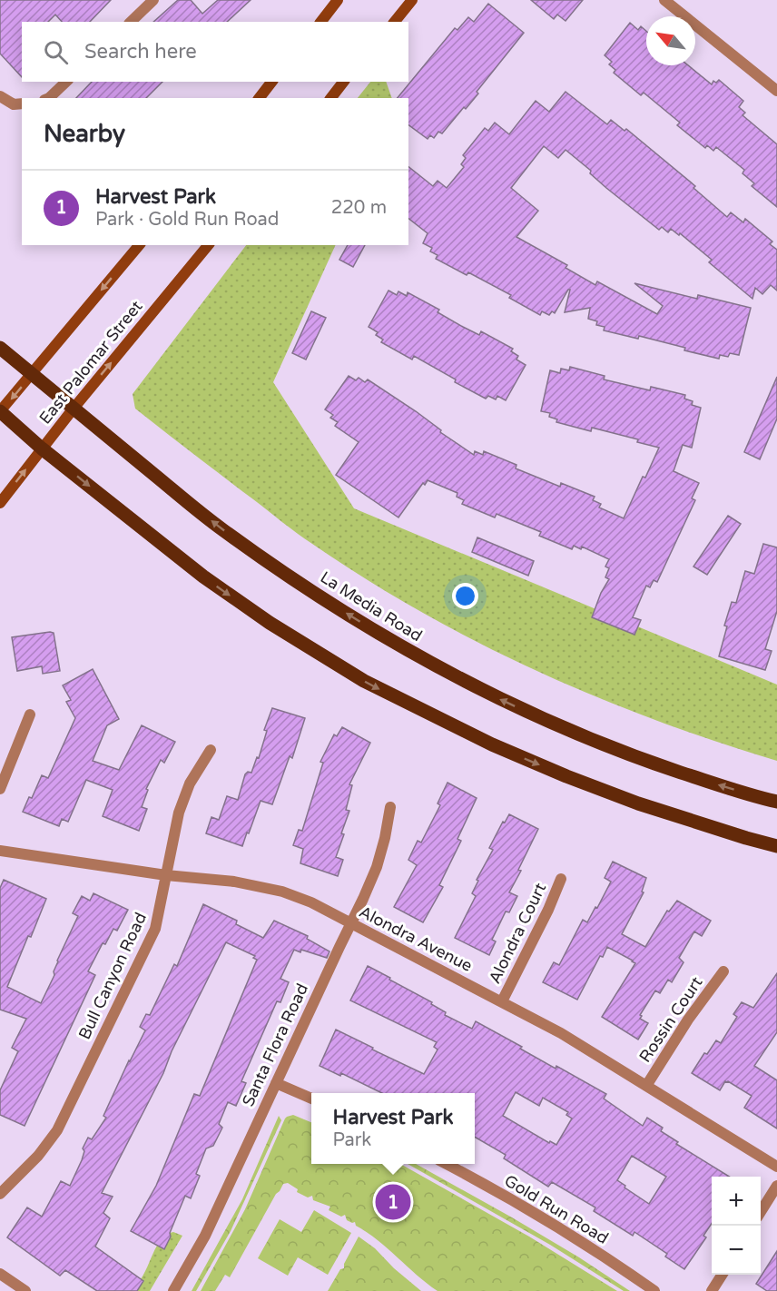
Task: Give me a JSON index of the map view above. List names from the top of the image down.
{
  "streets": {
    "main road": ["East Palomar Street", "La Media Road"],
    "street": [
      "Alondra Court",
      "Alondra Avenue",
      "Bull Canyon Road",
      "Rossin Court",
      "Santa Flora Road",
      "Gold Run Road"
    ]
  },
  "crossings": [
    ["East Palomar Street", "La Media Road"],
    ["Alondra Court", "Alondra Avenue"],
    ["Alondra Avenue", "Bull Canyon Road"],
    ["Alondra Avenue", "Rossin Court"],
    ["Alondra Avenue", "Santa Flora Road"]
  ],
  "north": "top left",
  "page": {
    "search": "Search here",
    "heading": "Nearby",
    "list": [
      {
        "mark": "1",
        "name": "Harvest Park",
        "note": "Park · Gold Run Road",
        "value": "220 m"
      }
    ],
    "popup": ["Harvest Park", "Park"],
    "map_buttons": ["+", "−"],
    "pins": "1"
  }
}
